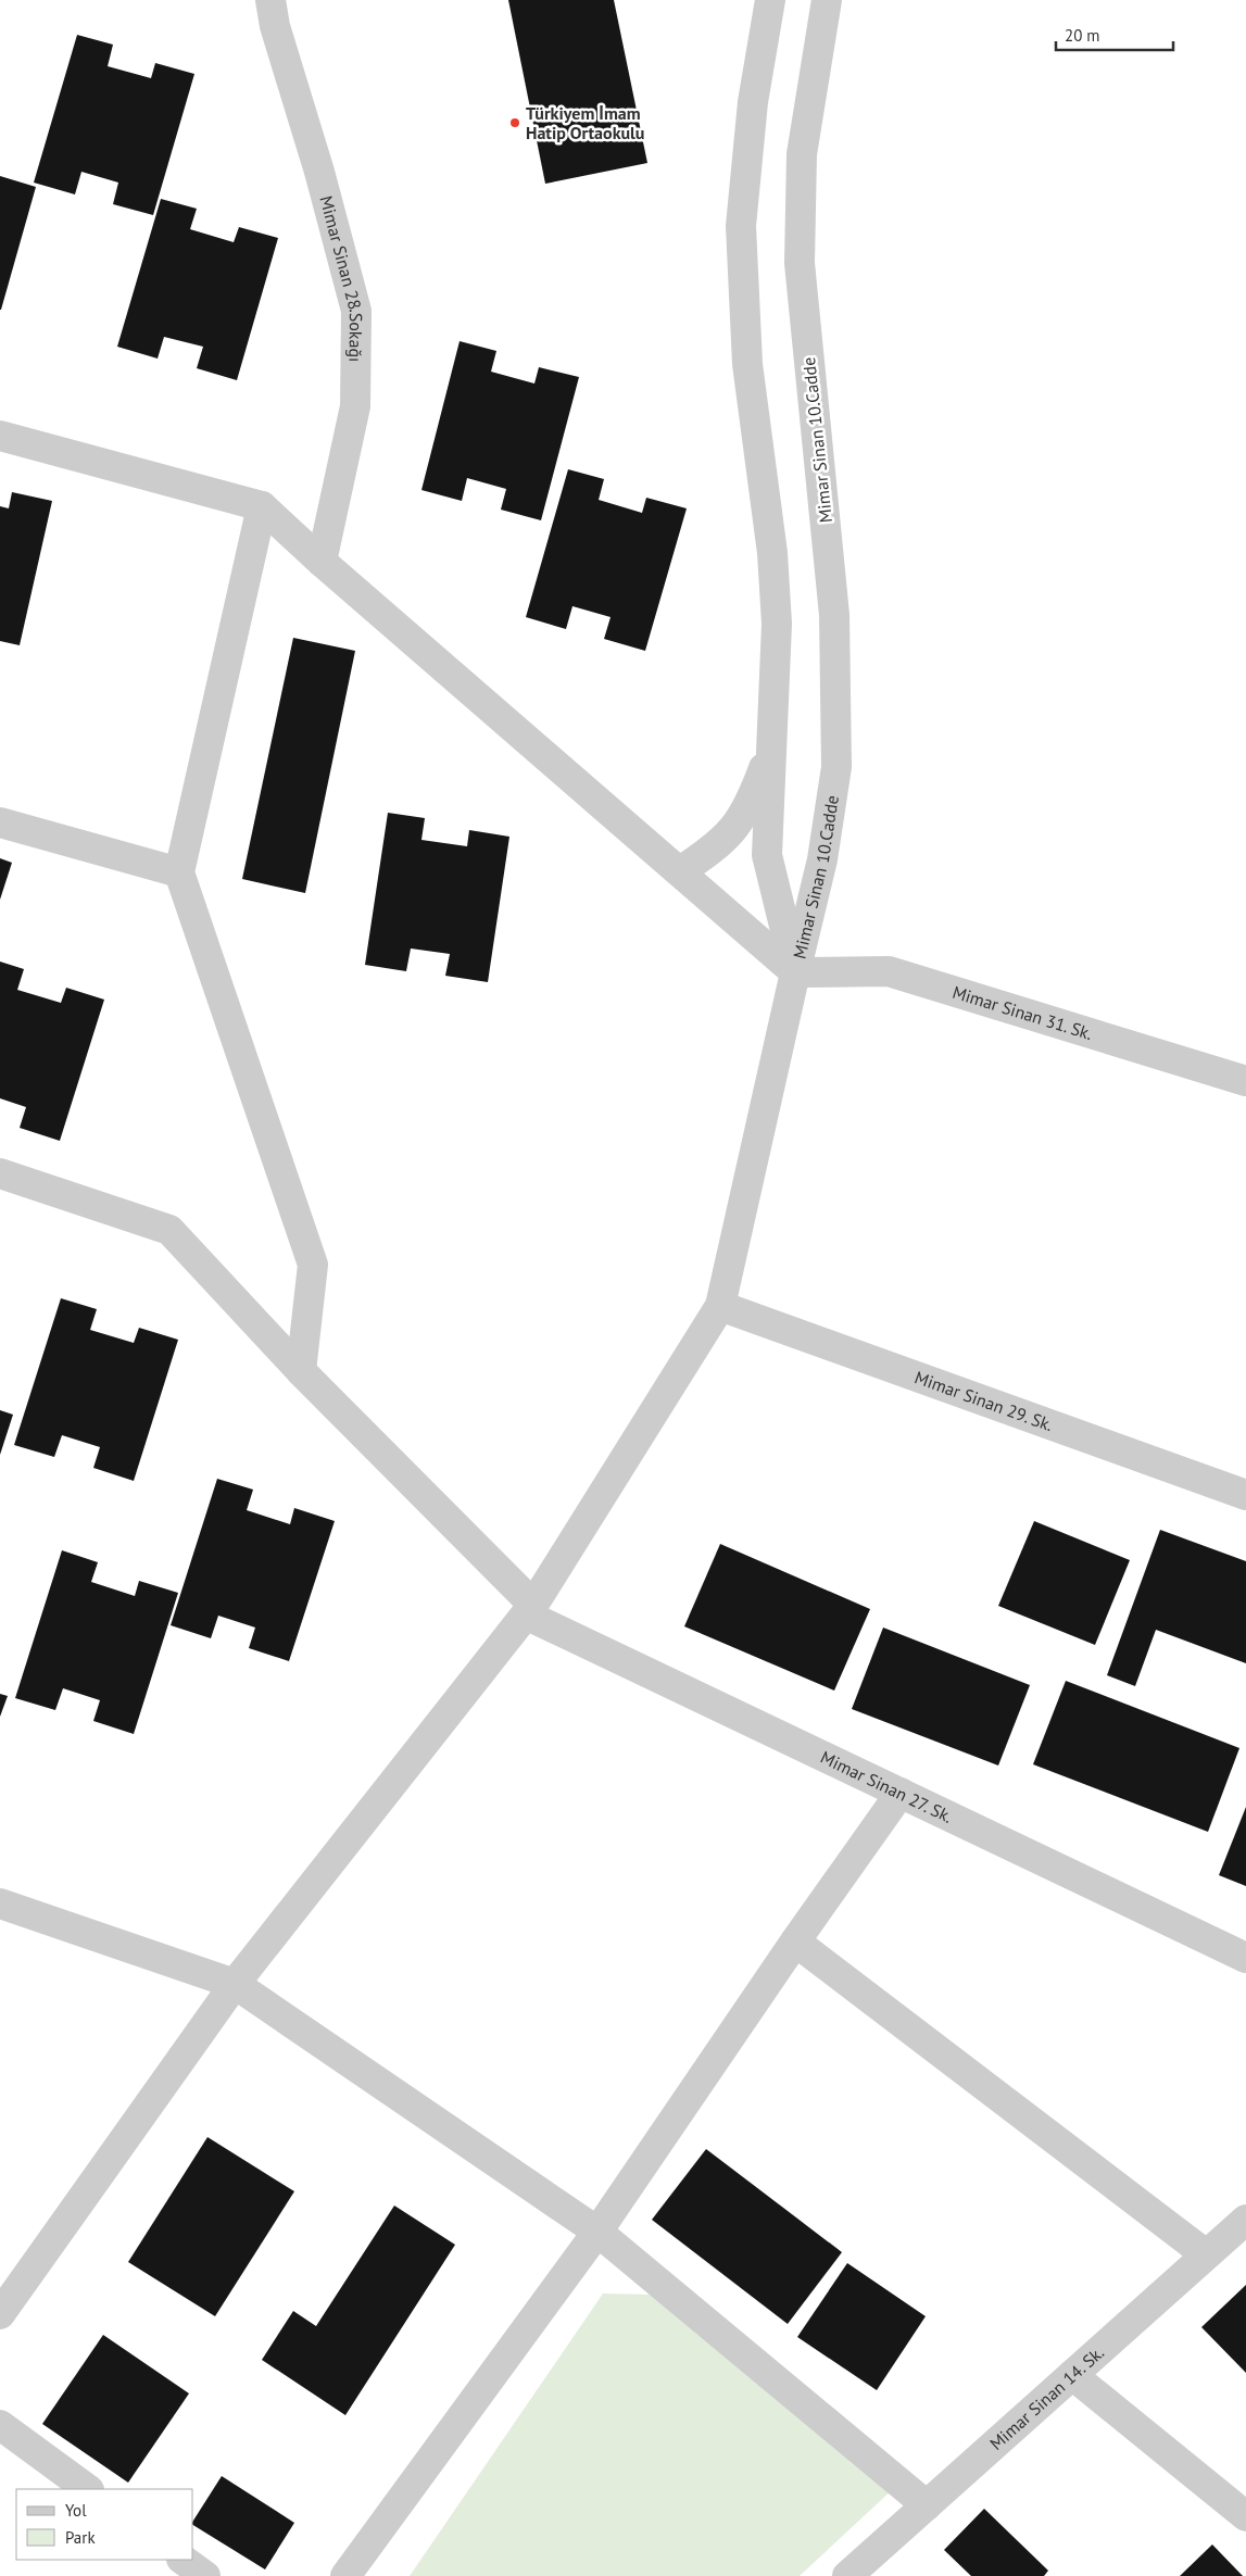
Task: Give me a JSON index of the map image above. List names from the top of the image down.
{
  "streets": {
    "street": [
      "Mimar Sinan 28.Sokağı",
      "Mimar Sinan 10.Cadde",
      "Mimar Sinan 31. Sk.",
      "Mimar Sinan 29. Sk.",
      "Mimar Sinan 27. Sk.",
      "Mimar Sinan 14. Sk."
    ]
  },
  "crossings": [
    ["Mimar Sinan 10.Cadde", "Mimar Sinan 31. Sk."]
  ],
  "places": ["Türkiyem İmam Hatip Ortaokulu"],
  "legend": ["Yol", "Park"],
  "scale_bar": "20 m"
}
